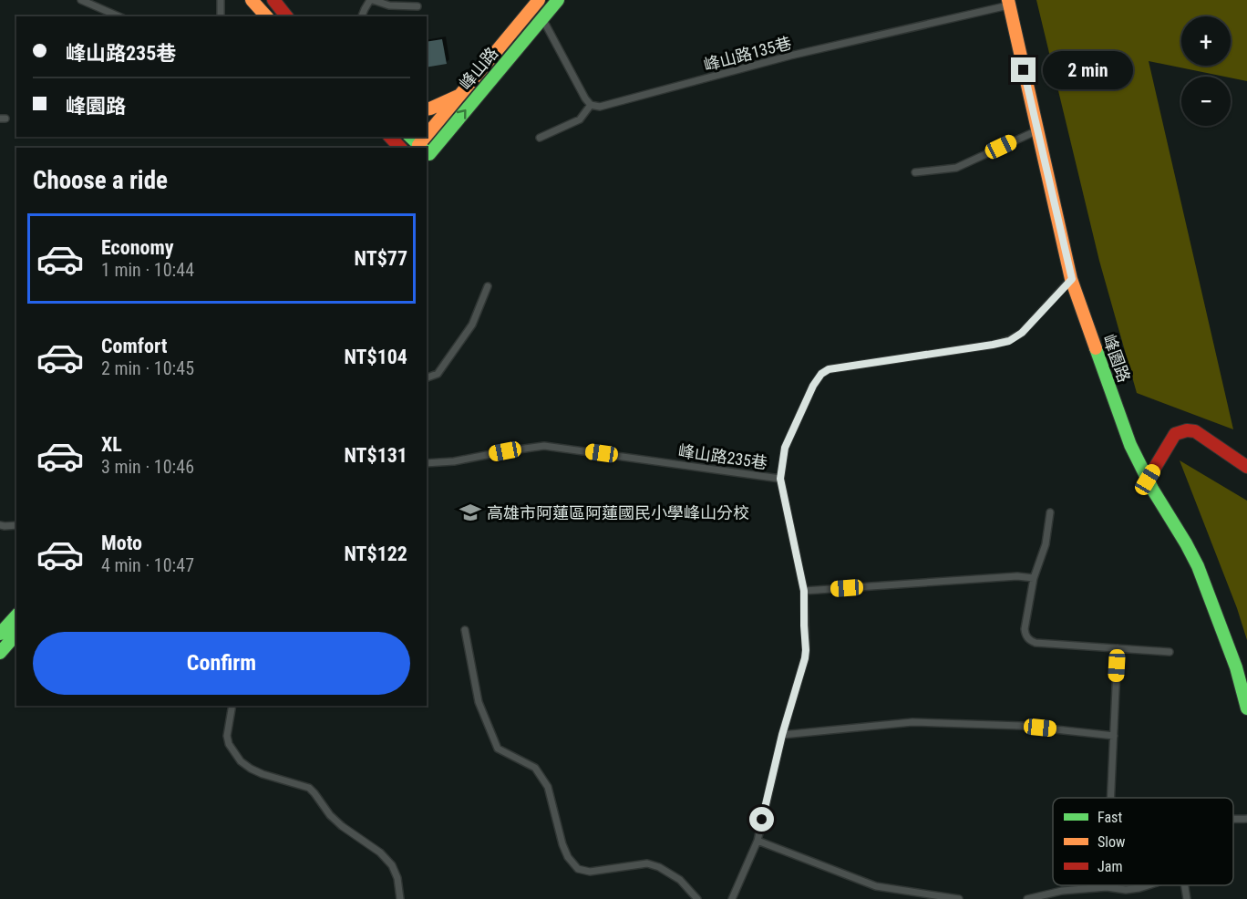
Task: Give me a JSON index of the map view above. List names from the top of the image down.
{
  "streets": {
    "street": ["峰山路", "峰園路"],
    "lane": ["峰山路135巷", "峰山路235巷"]
  },
  "crossings": [
    ["峰山路135巷", "峰園路"]
  ],
  "places": {
    "school or university": ["高雄市阿蓮區阿蓮國民小學峰山分校"]
  },
  "legend": ["Fast", "Slow", "Jam"],
  "page": {
    "map_buttons": ["+", "−"],
    "banner": ["峰山路235巷", "峰園路"],
    "bubble": "2 min",
    "heading": "Choose a ride",
    "list": [
      {
        "name": "Economy",
        "note": "1 min · 10:44",
        "value": "NT$77"
      },
      {
        "name": "Comfort",
        "note": "2 min · 10:45",
        "value": "NT$104"
      },
      {
        "name": "XL",
        "note": "3 min · 10:46",
        "value": "NT$131"
      },
      {
        "name": "Moto",
        "note": "4 min · 10:47",
        "value": "NT$122"
      }
    ],
    "buttons": "Confirm"
  }
}
